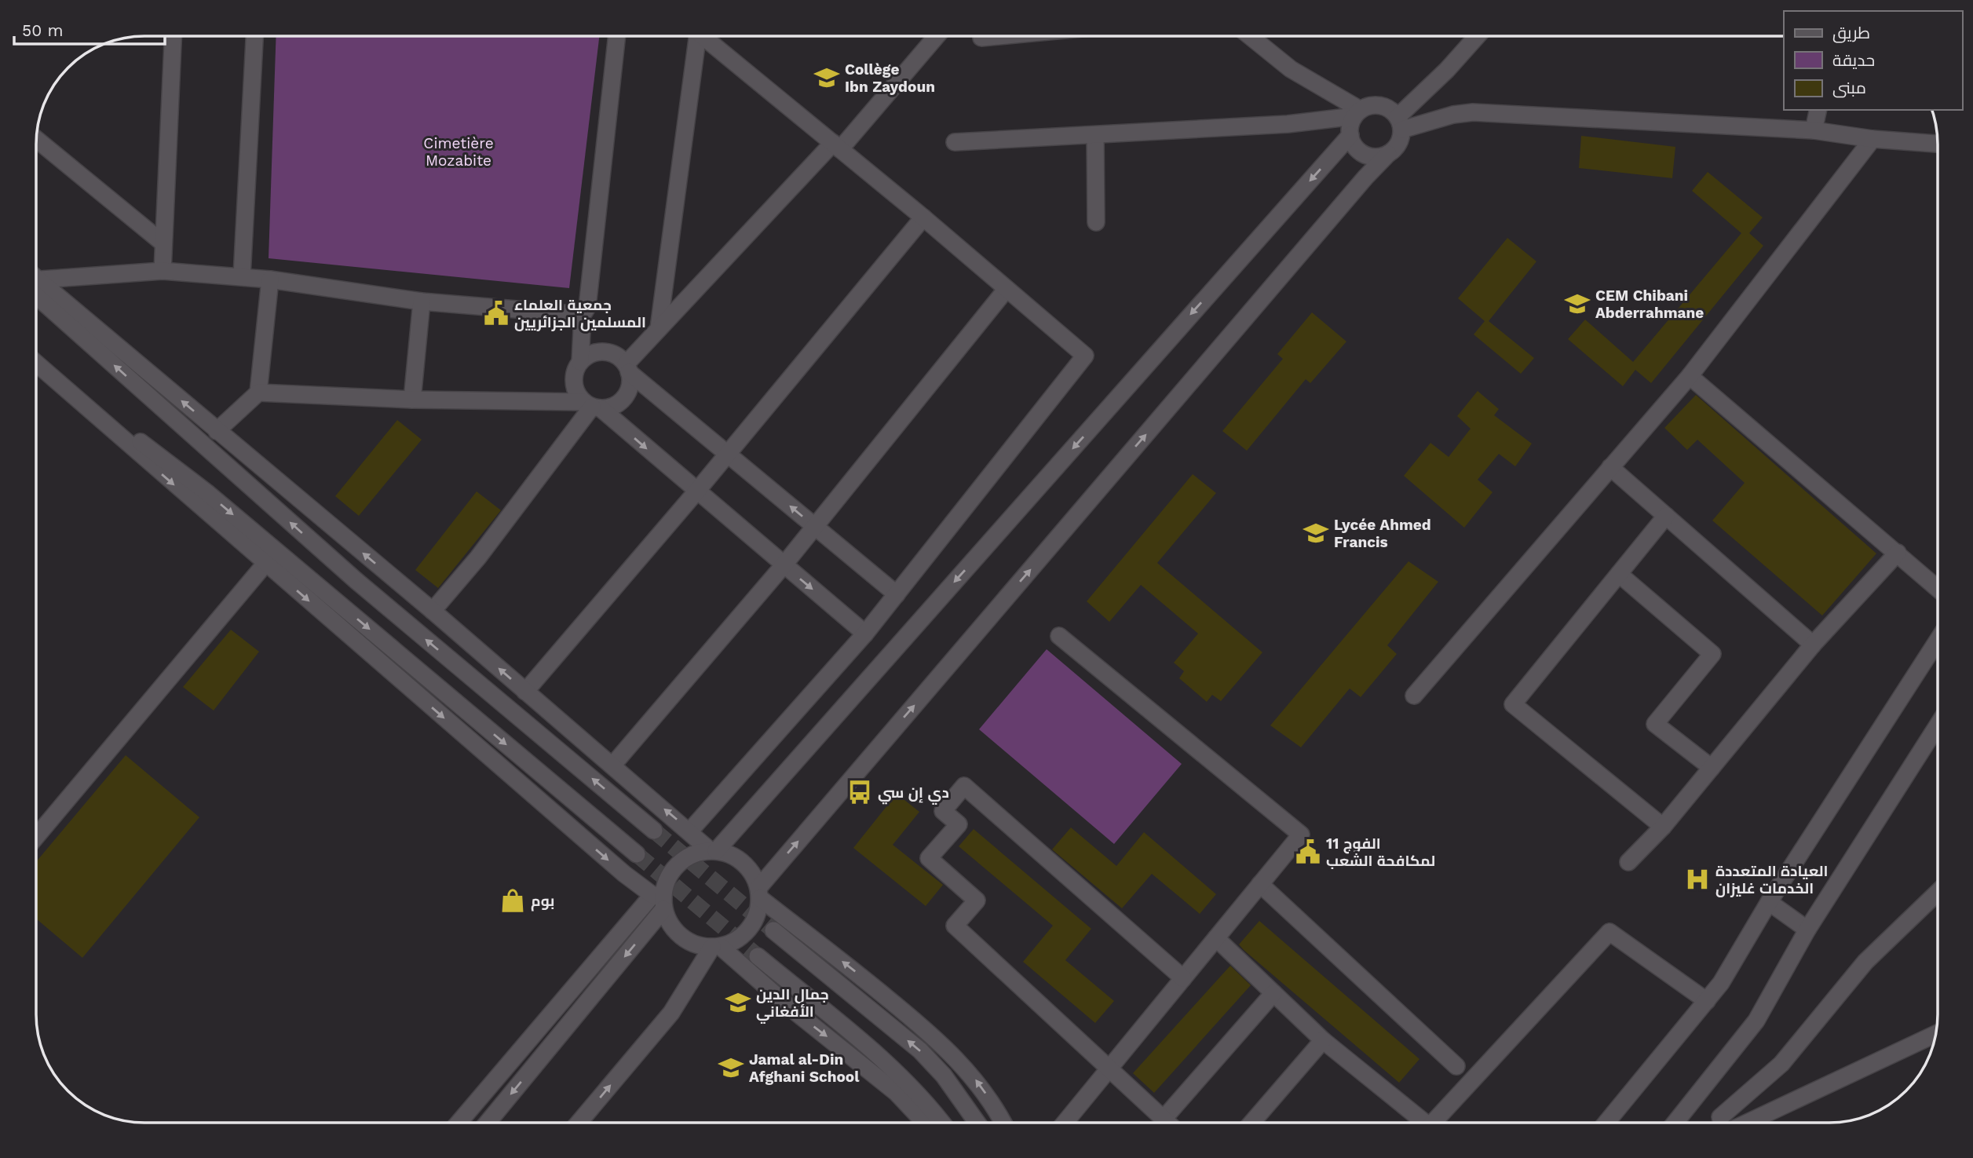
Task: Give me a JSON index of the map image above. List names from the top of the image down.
{
  "parks": ["Cimetière Mozabite"],
  "places": {
    "school or university": [
      "Collège Ibn Zaydoun",
      "CEM Chibani Abderrahmane",
      "Lycée Ahmed Francis",
      "جمال الدين الأفغاني",
      "Jamal al-Din Afghani School"
    ],
    "public building": ["جمعية العلماء المسلمين الجزائريين", "الفوج 11 لمكافحة الشعب"],
    "bus stop": ["دي إن سي"],
    "hospital": ["العيادة المتعددة الخدمات غليزان"],
    "shop": ["بوم"]
  },
  "legend": ["طريق", "حديقة", "مبنى"],
  "scale_bar": "50 m"
}
